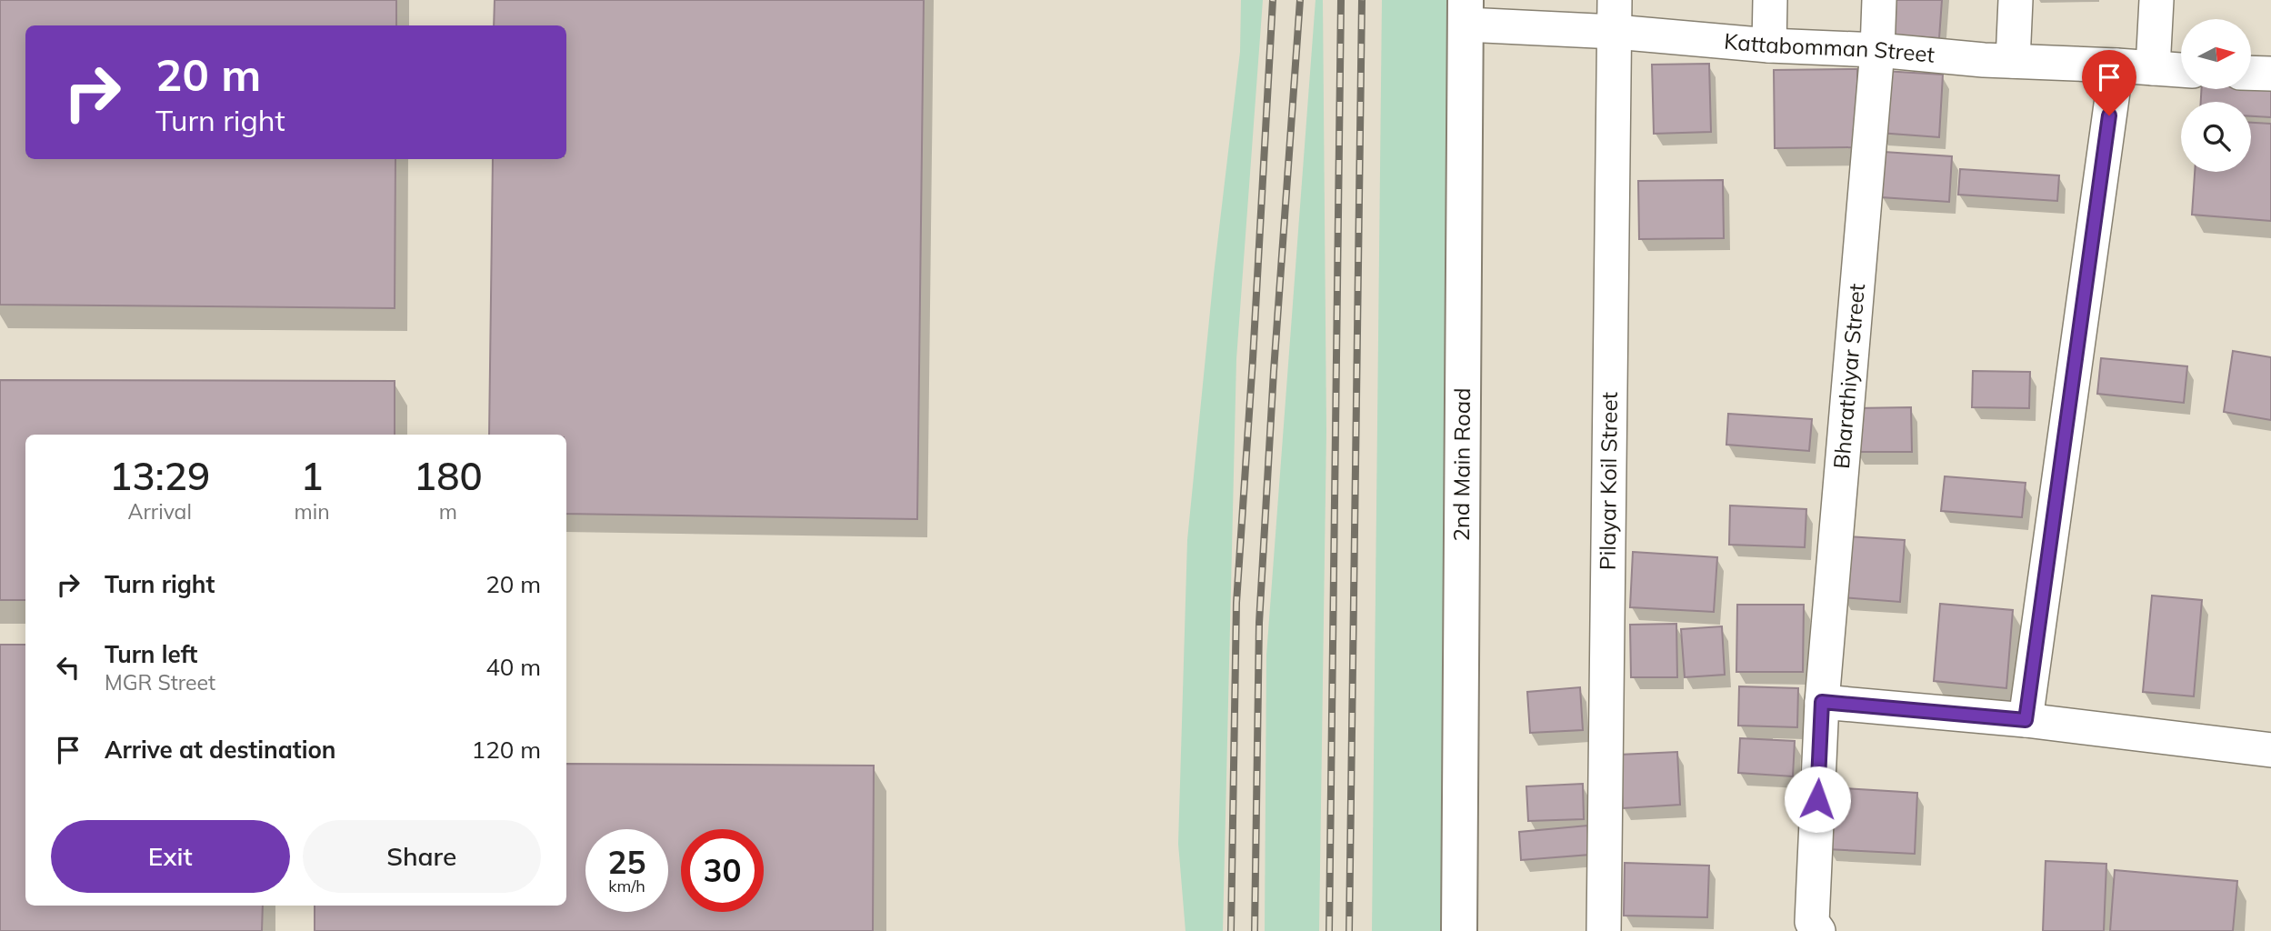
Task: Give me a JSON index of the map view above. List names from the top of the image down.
{
  "streets": {
    "street": [
      "Kattabomman Street",
      "Bharathiyar Street",
      "2nd Main Road",
      "Pilayar Koil Street"
    ]
  },
  "crossings": [
    ["Kattabomman Street", "Bharathiyar Street"],
    ["Kattabomman Street", "2nd Main Road"],
    ["Kattabomman Street", "Pilayar Koil Street"]
  ],
  "north": "right",
  "page": {
    "turn": ["20 m", "Turn right"],
    "eta": [
      "13:29",
      "Arrival",
      "1",
      "min",
      "180",
      "m"
    ],
    "list": [
      {
        "name": "Turn right",
        "value": "20 m"
      },
      {
        "name": "Turn left",
        "note": "MGR Street",
        "value": "40 m"
      },
      {
        "name": "Arrive at destination",
        "value": "120 m"
      }
    ],
    "buttons": ["Exit", "Share"],
    "speed": "25 km/h",
    "limit": "30"
  }
}
